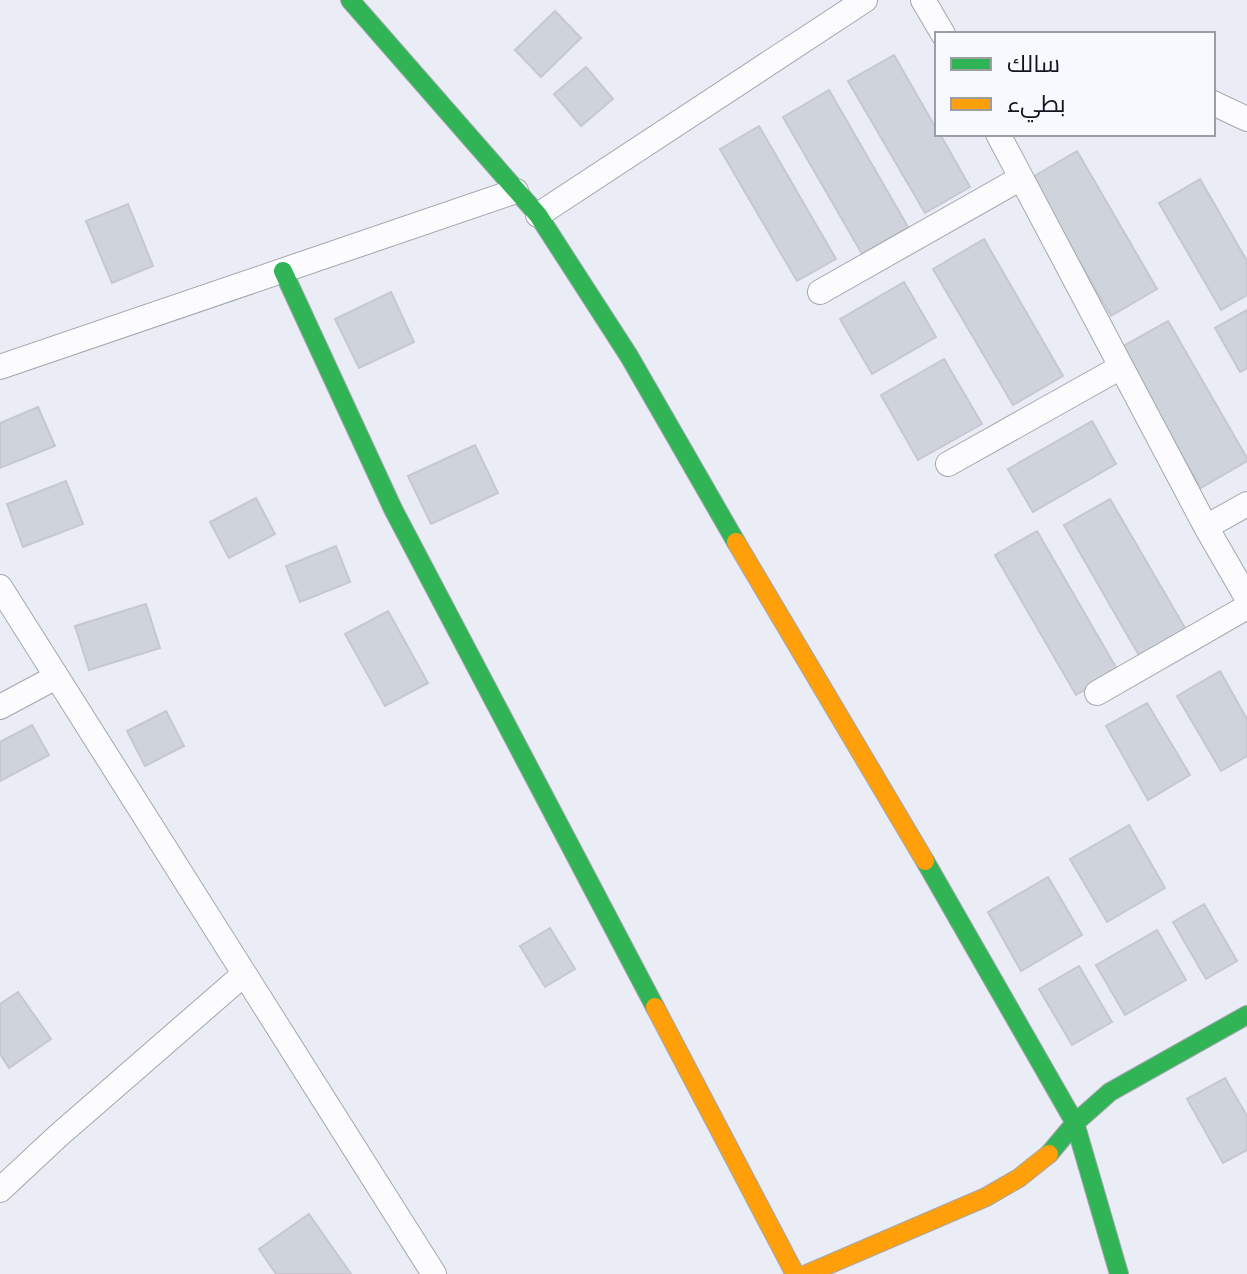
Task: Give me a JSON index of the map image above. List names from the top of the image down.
{
  "legend": ["سالك", "بطيء"]
}
